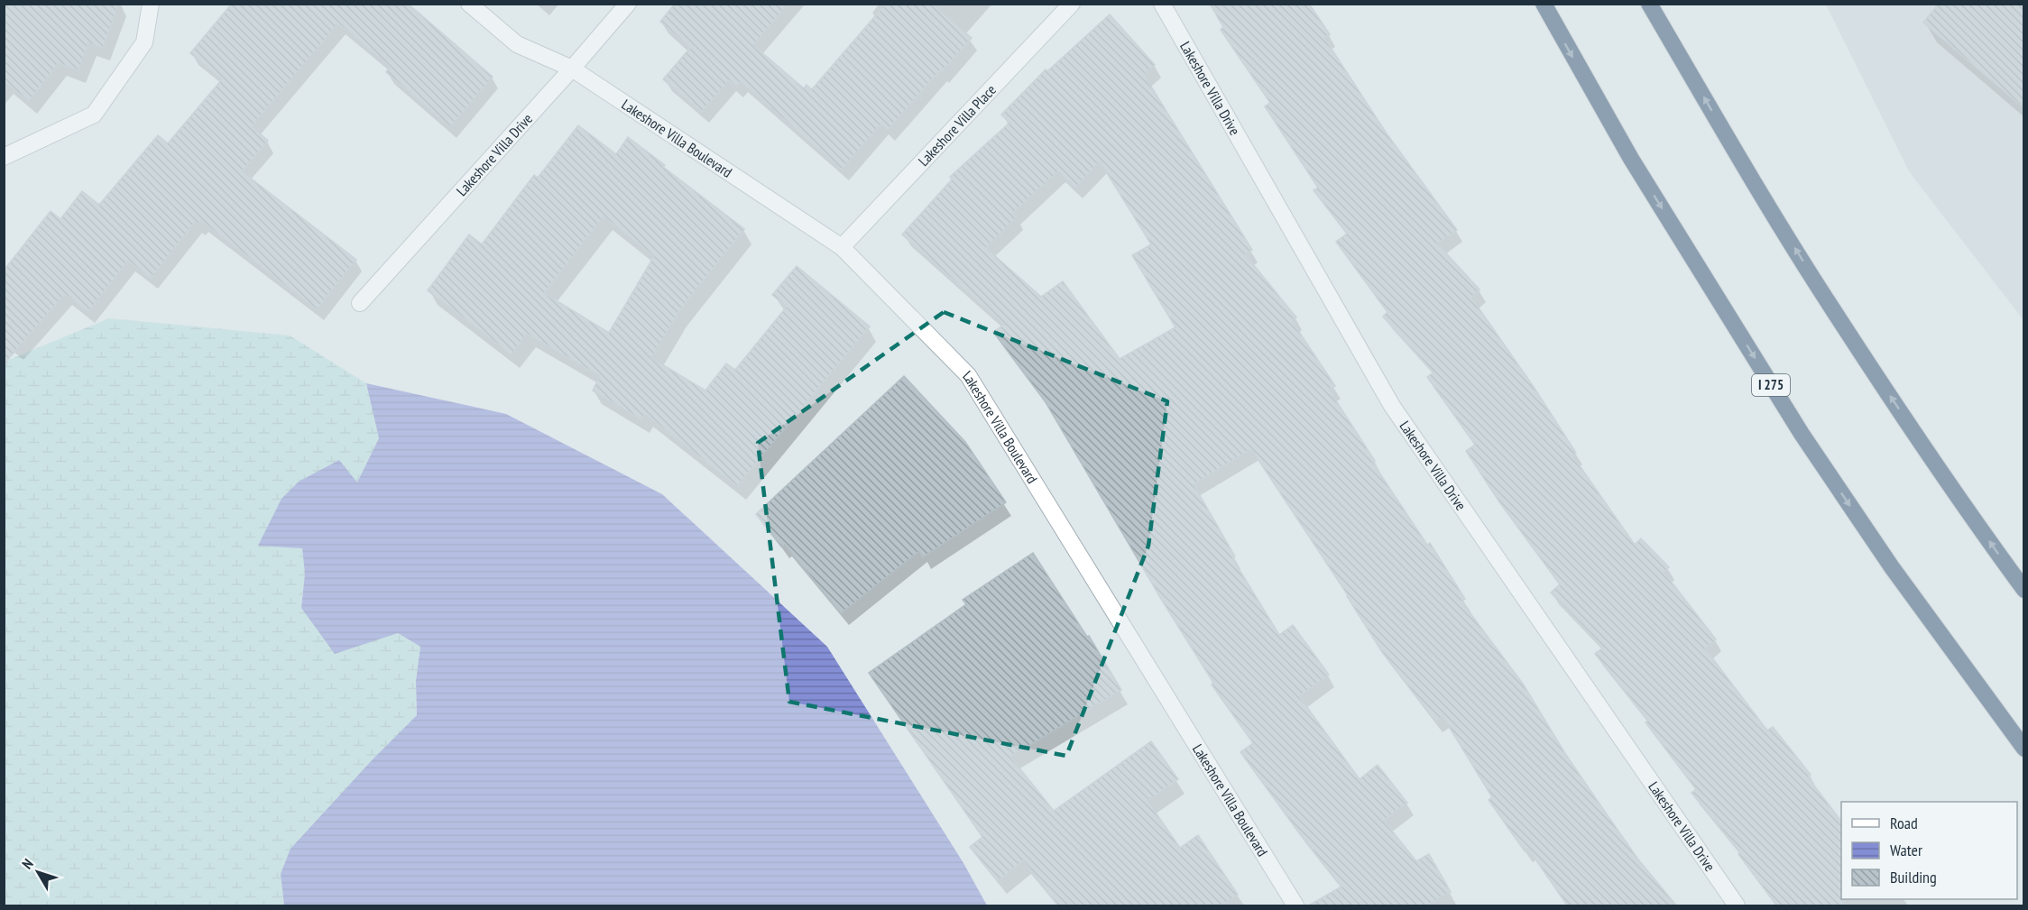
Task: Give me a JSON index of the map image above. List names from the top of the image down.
{
  "streets": {
    "highway": ["I 275"],
    "street": ["Lakeshore Villa Drive", "Lakeshore Villa Place", "Lakeshore Villa Boulevard"]
  },
  "crossings": [
    ["Lakeshore Villa Drive", "Lakeshore Villa Boulevard"],
    ["Lakeshore Villa Place", "Lakeshore Villa Boulevard"]
  ],
  "legend": ["Road", "Water", "Building"],
  "north": "top left"
}
